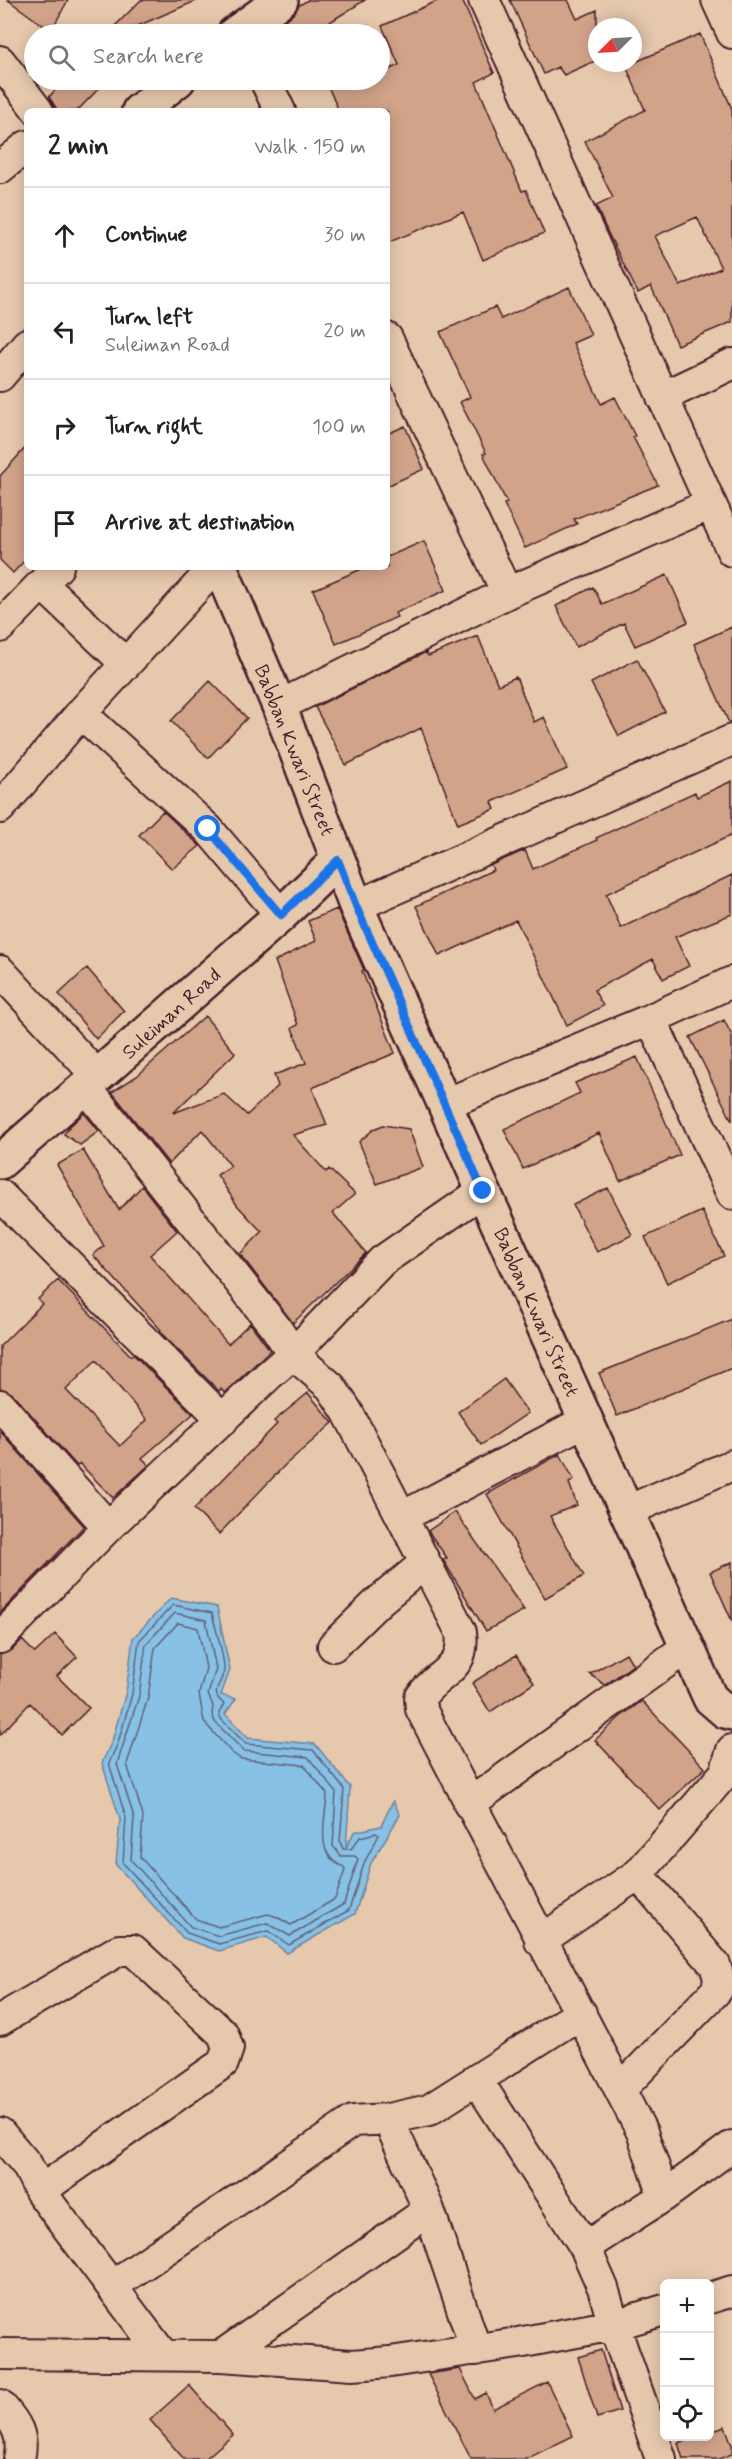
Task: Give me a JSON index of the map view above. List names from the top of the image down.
{
  "streets": {
    "street": ["Babban Kwari Street", "Suleiman Road"]
  },
  "crossings": [
    ["Babban Kwari Street", "Suleiman Road"]
  ],
  "north": "bottom left",
  "page": {
    "search": "Search here",
    "heading": ["2 min", "Walk · 150 m"],
    "list": [
      ["Continue", "30 m"],
      ["Turn left", "Suleiman Road", "20 m"],
      ["Turn right", "100 m"],
      "Arrive at destination"
    ],
    "map_buttons": ["+", "−"]
  }
}
